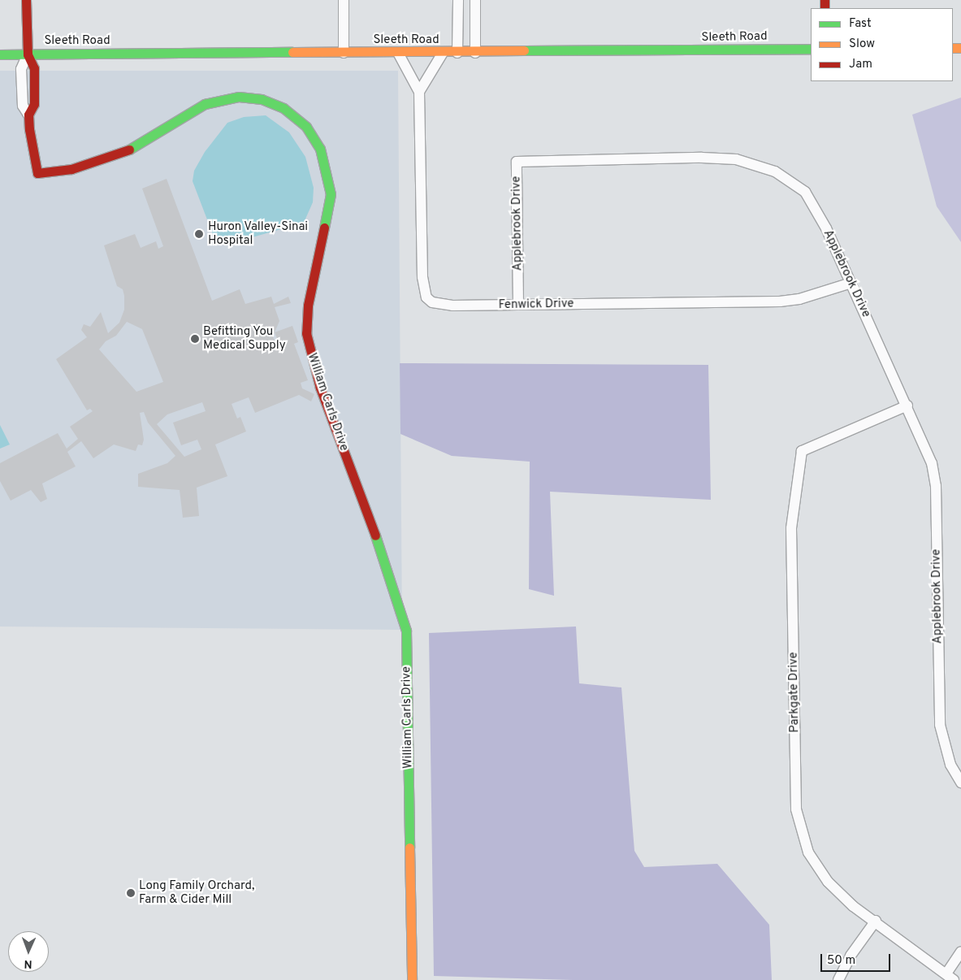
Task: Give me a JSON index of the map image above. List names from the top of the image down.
{
  "streets": {
    "street": [
      "Sleeth Road",
      "Applebrook Drive",
      "Fenwick Drive",
      "William Carls Drive",
      "Parkgate Drive"
    ]
  },
  "crossings": [
    ["Sleeth Road", "Fenwick Drive"],
    ["Sleeth Road", "William Carls Drive"],
    ["Applebrook Drive", "Fenwick Drive"],
    ["Applebrook Drive", "Parkgate Drive"]
  ],
  "places": ["Huron Valley-Sinai Hospital", "Befitting You Medical Supply", "Long Family Orchard, Farm & Cider Mill"],
  "legend": ["Fast", "Slow", "Jam"],
  "scale_bar": "50 m",
  "north": "bottom"
}
